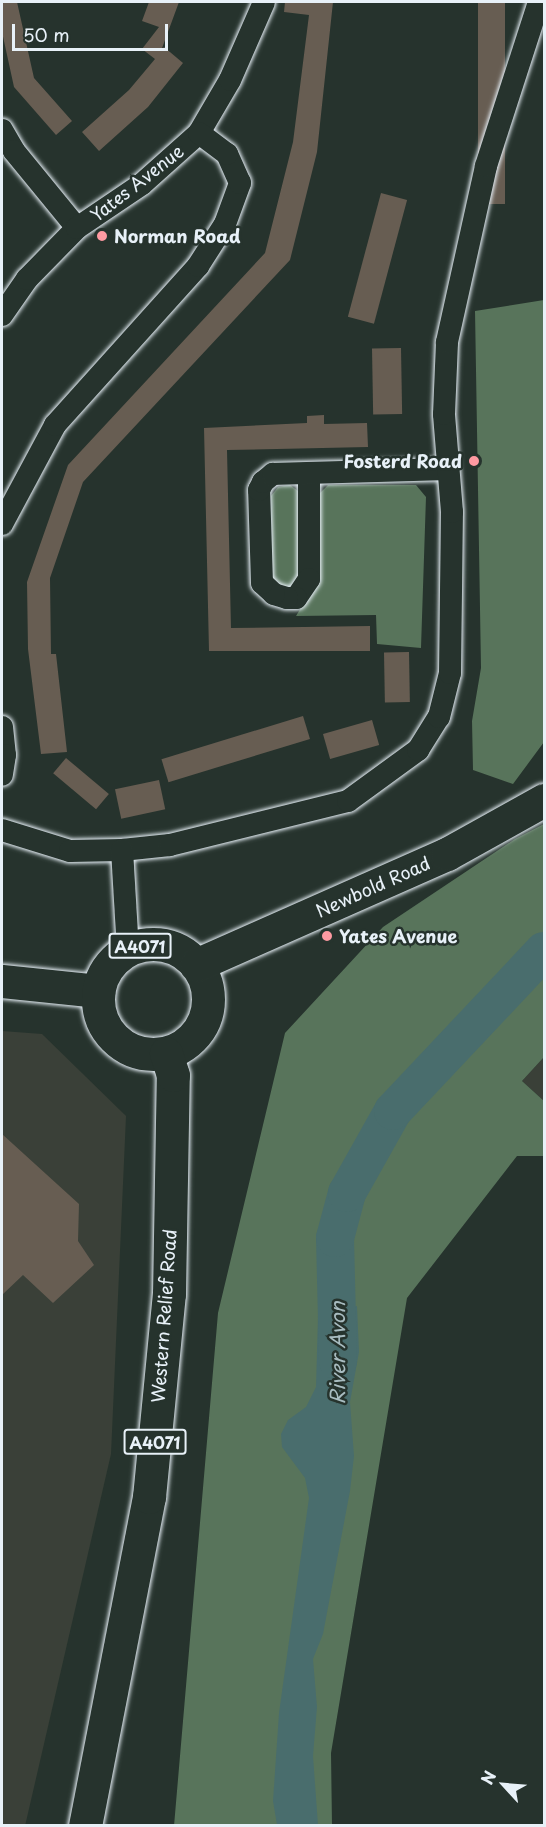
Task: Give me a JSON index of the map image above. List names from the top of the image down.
{
  "streets": {
    "main road": ["Newbold Road", "A4071", "Western Relief Road"],
    "street": ["Yates Avenue"]
  },
  "crossings": [
    ["Newbold Road", "A4071"],
    ["Newbold Road", "Western Relief Road"],
    ["A4071", "Western Relief Road"]
  ],
  "water": ["River Avon"],
  "places": ["Norman Road", "Fosterd Road", "Yates Avenue"],
  "scale_bar": "50 m",
  "north": "top left"
}
